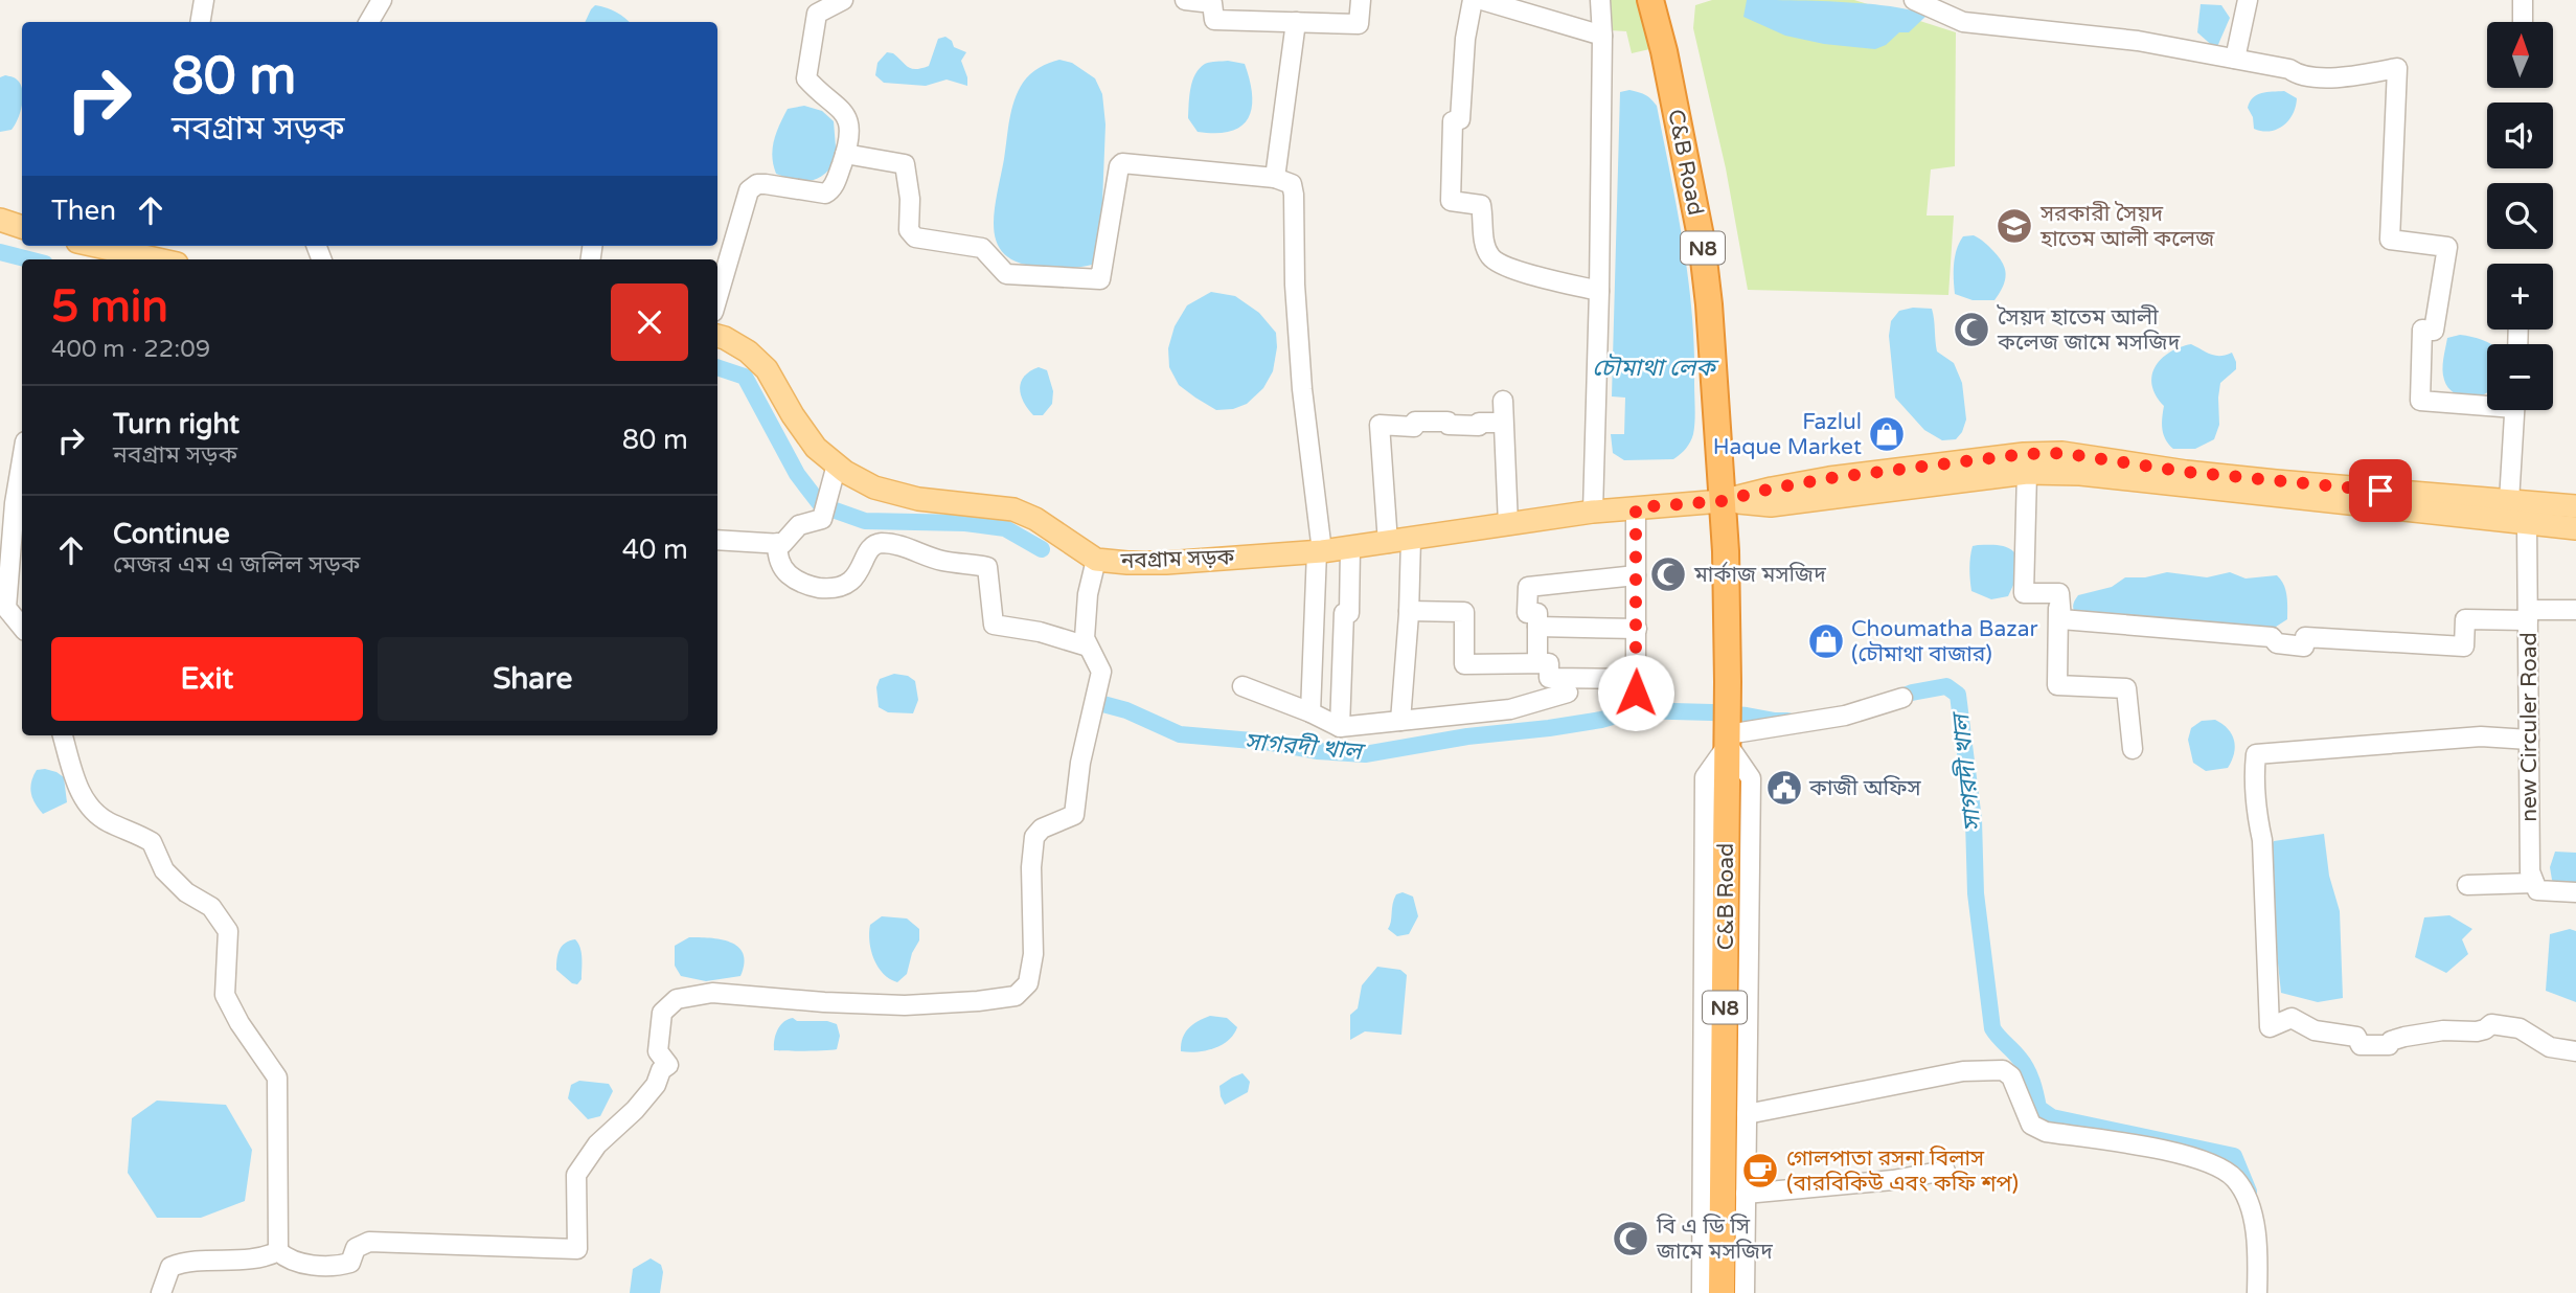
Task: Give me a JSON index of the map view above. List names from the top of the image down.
{
  "streets": {
    "highway": ["C&B Road", "N8"],
    "main road": ["নবগ্রাম সড়ক"],
    "street": ["new Circuler Road"]
  },
  "crossings": [
    ["C&B Road", "নবগ্রাম সড়ক"]
  ],
  "water": ["চৌমাথা লেক", "সাগরদী খাল"],
  "places": {
    "school or university": ["সরকারী সৈয়দ হাতেম আলী কলেজ"],
    "mosque": ["সৈয়দ হাতেম আলী কলেজ জামে মসজিদ", "মার্কাজ মসজিদ", "বি এ ডি সি জামে মসজিদ"],
    "shop": ["Fazlul Haque Market", "Choumatha Bazar (চৌমাথা বাজার)"],
    "public building": ["কাজী অফিস"],
    "cafe": ["গোলপাতা রসনা বিলাস (বারবিকিউ এবং কফি শপ)"]
  },
  "north": "top",
  "page": {
    "map_buttons": ["+", "−"],
    "turn": ["80 m", "নবগ্রাম সড়ক"],
    "then": "Then",
    "heading": ["5 min", "400 m · 22:09"],
    "list": [
      {
        "name": "Turn right",
        "note": "নবগ্রাম সড়ক",
        "value": "80 m"
      },
      {
        "name": "Continue",
        "note": "মেজর এম এ জলিল সড়ক",
        "value": "40 m"
      }
    ],
    "buttons": ["Exit", "Share"]
  }
}
